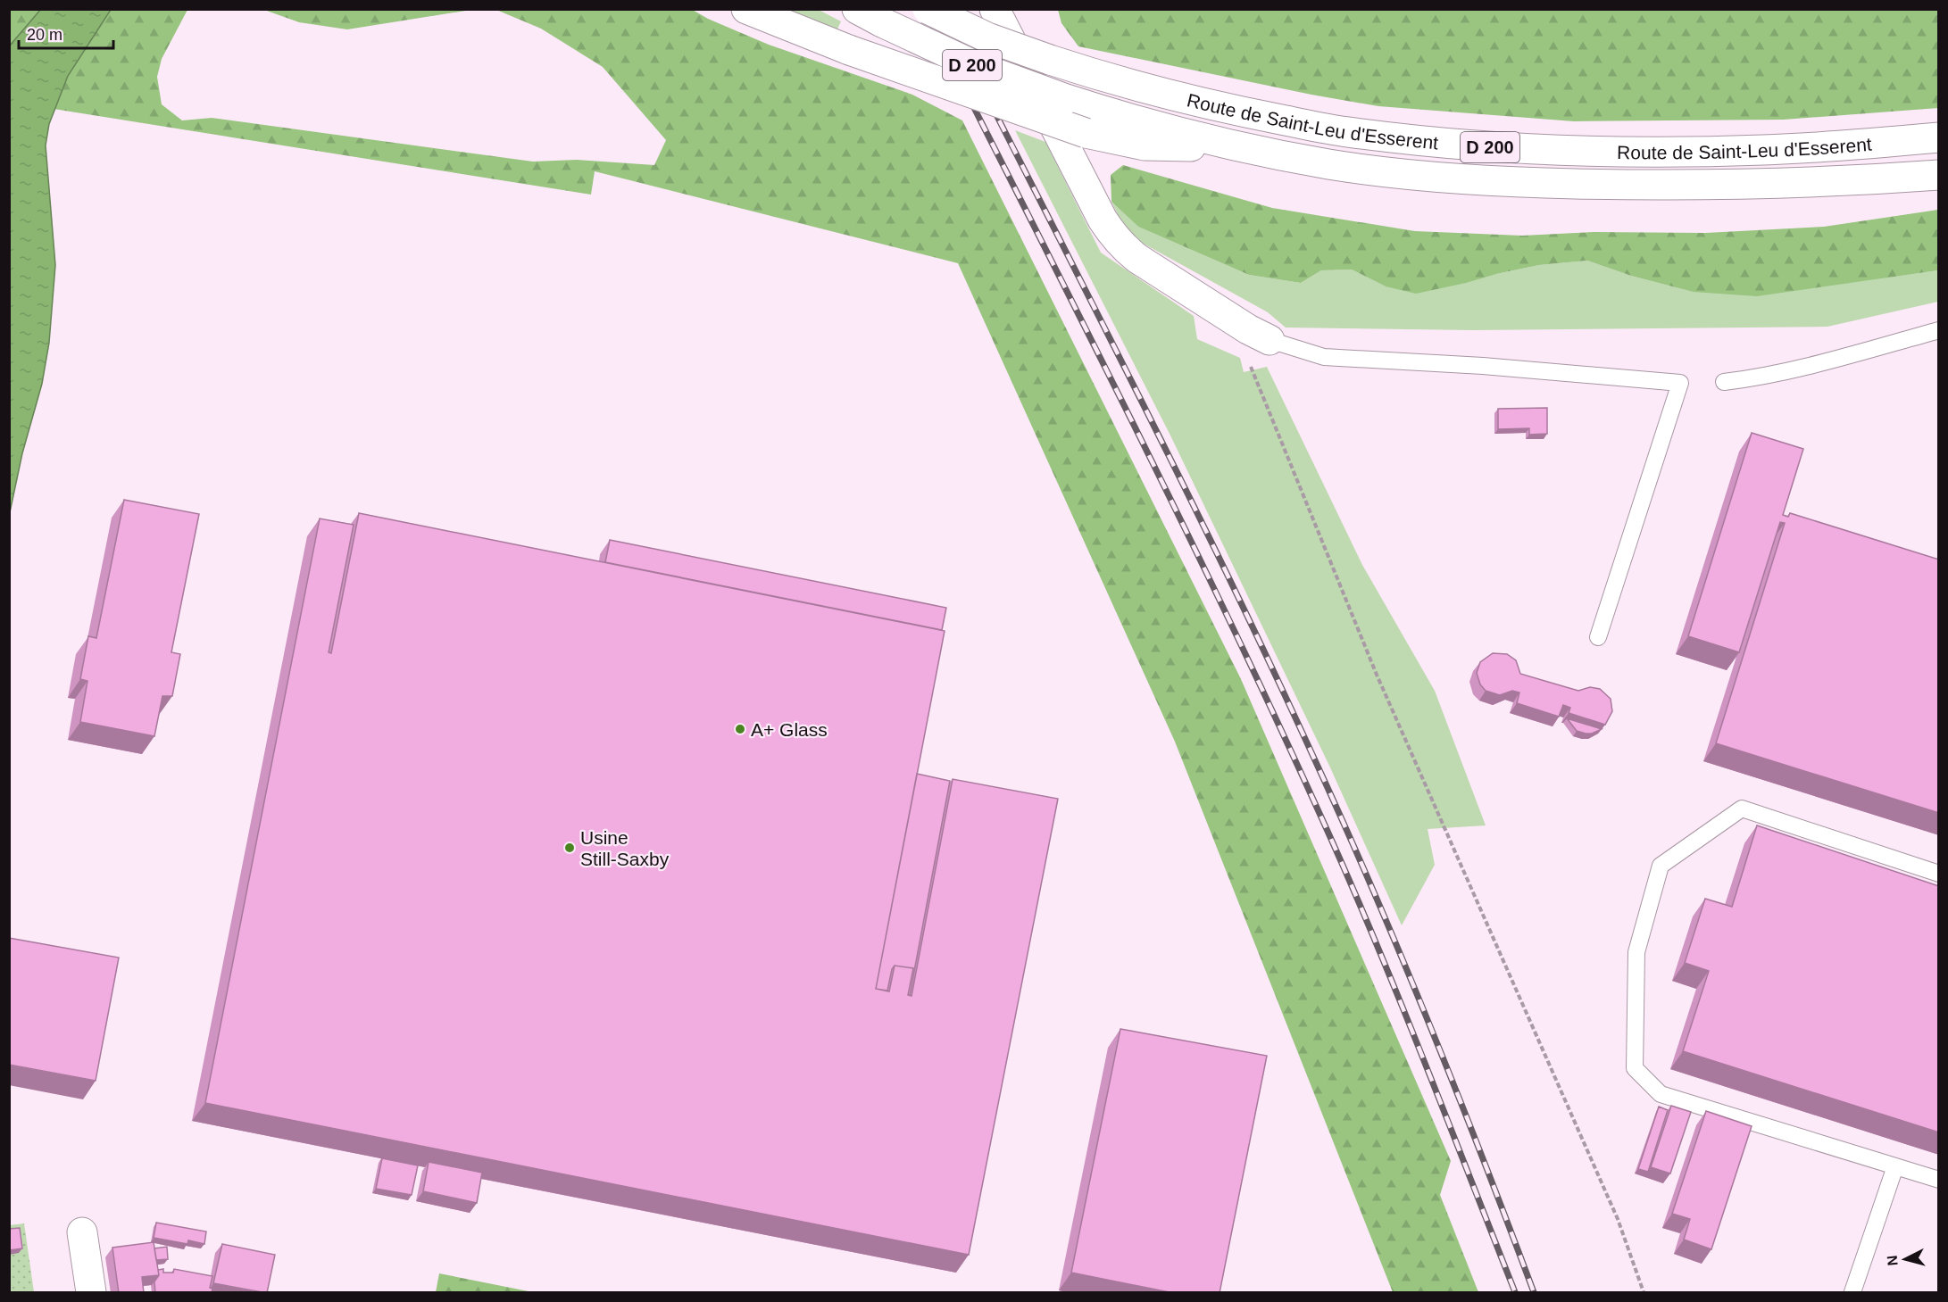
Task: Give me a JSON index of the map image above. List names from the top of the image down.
{
  "streets": {
    "main road": ["D 200", "Route de Saint-Leu d'Esserent"]
  },
  "places": ["A+ Glass", "Usine Still-Saxby"],
  "scale_bar": "20 m",
  "north": "left"
}
